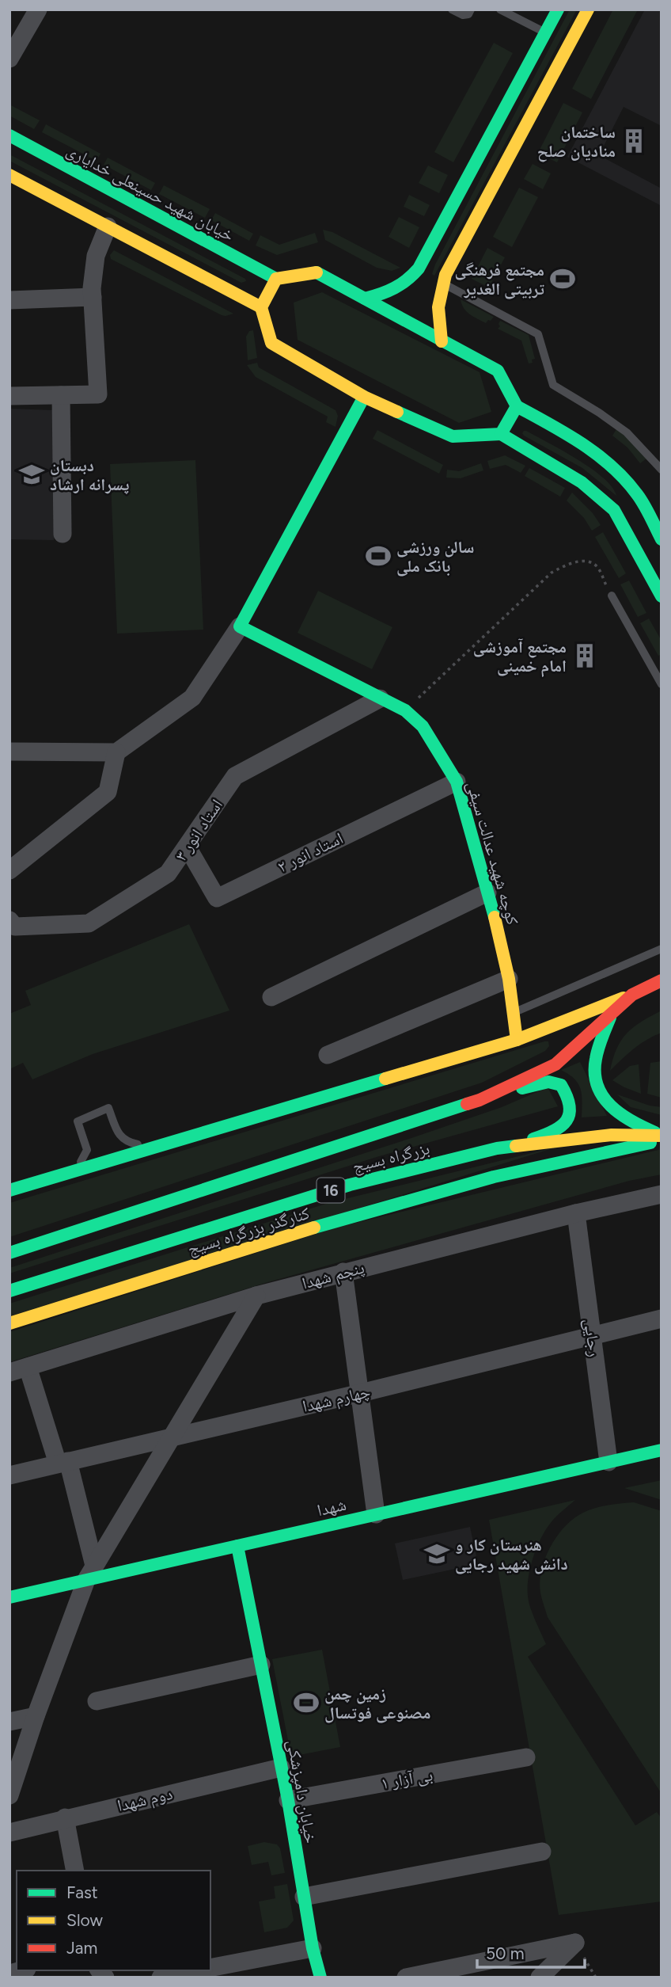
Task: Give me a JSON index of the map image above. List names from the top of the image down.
{
  "streets": {
    "main road": [
      "خیابان شهید حسینعلی خدایاری",
      "کوچه شهید عدالت سیفی",
      "بزرگراه بسیج",
      "16",
      "کنارگذر بزرگراه بسیج",
      "شهدا",
      "خیابان دامپزشکی"
    ],
    "street": [
      "استاد انور ۳",
      "استاد انور ۲",
      "پنجم شهدا",
      "رجایی",
      "چهارم شهدا",
      "بی آزار ۱",
      "دوم شهدا"
    ]
  },
  "crossings": [
    ["استاد انور ۳", "استاد انور ۲"],
    ["استاد انور ۳", "کوچه شهید عدالت سیفی"],
    ["استاد انور ۲", "کوچه شهید عدالت سیفی"],
    ["بزرگراه بسیج", "16"],
    ["پنجم شهدا", "رجایی"],
    ["رجایی", "چهارم شهدا"],
    ["رجایی", "شهدا"],
    ["شهدا", "خیابان دامپزشکی"],
    ["بی آزار ۱", "خیابان دامپزشکی"],
    ["خیابان دامپزشکی", "دوم شهدا"]
  ],
  "places": {
    "building": ["ساختمان منادیان صلح", "مجتمع آموزشی امام خمینی"],
    "sports": ["مجتمع فرهنگی تربیتی الغدیر", "سالن ورزشی بانک ملی", "زمین چمن مصنوعی فوتسال"],
    "school or university": ["دبستان پسرانه ارشاد", "هنرستان کار و دانش شهید رجایی"]
  },
  "legend": ["Fast", "Slow", "Jam"],
  "scale_bar": "50 m"
}
